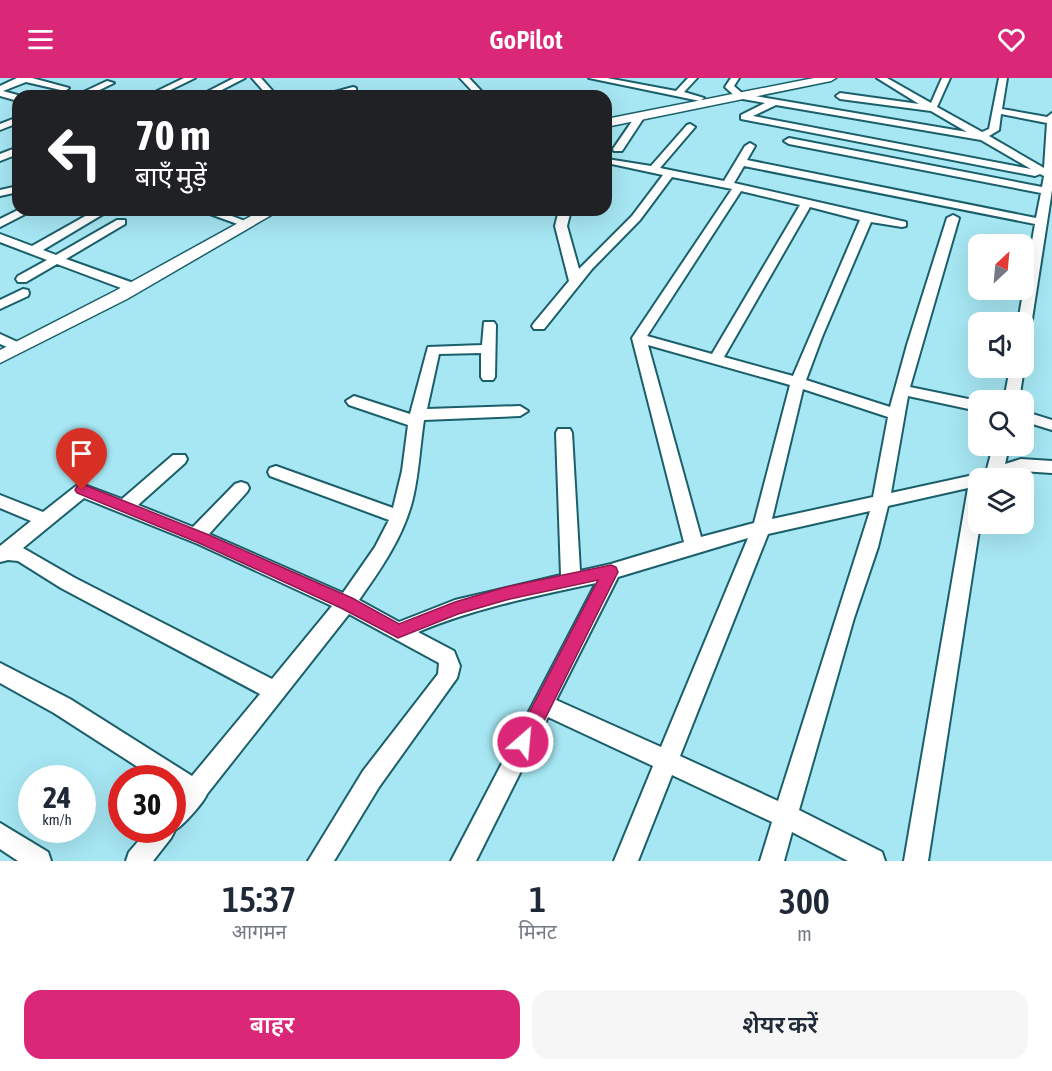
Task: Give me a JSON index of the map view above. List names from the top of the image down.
{
  "north": "top right",
  "page": {
    "header": "GoPilot",
    "turn": ["70 m", "बाएँ मुड़ें"],
    "speed": "24 km/h",
    "limit": "30",
    "eta": [
      "15:37",
      "आगमन",
      "1",
      "मिनट",
      "300",
      "m"
    ],
    "buttons": ["बाहर", "शेयर करें"]
  }
}
